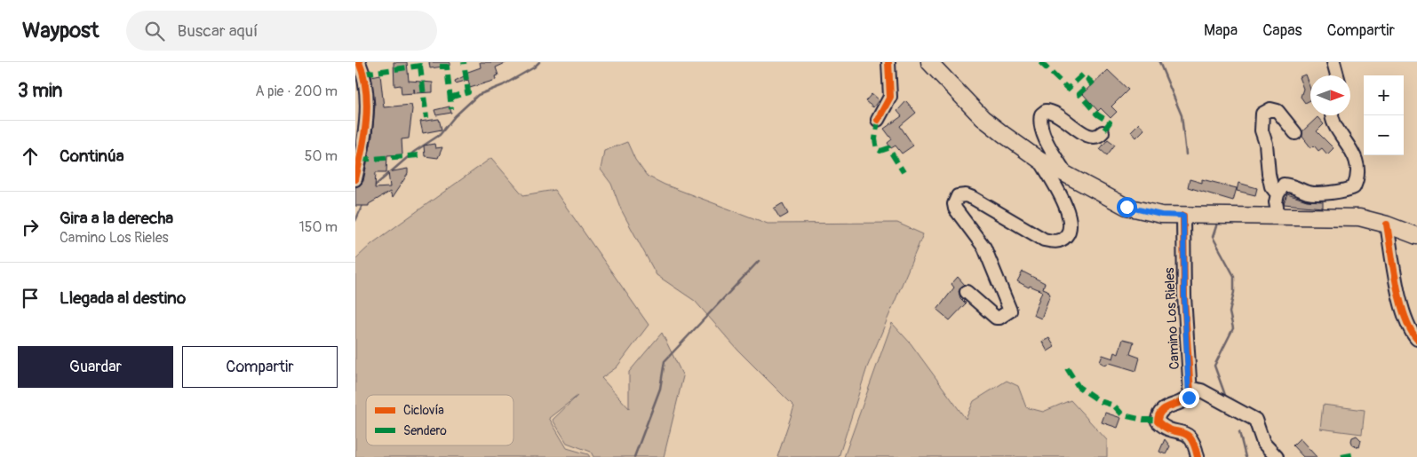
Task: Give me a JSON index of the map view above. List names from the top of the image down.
{
  "streets": {
    "street": ["Camino Los Rieles"]
  },
  "legend": ["Ciclovía", "Sendero"],
  "north": "right",
  "page": {
    "header": "Waypost",
    "search": "Buscar aquí",
    "nav": ["Mapa", "Capas", "Compartir"],
    "heading": ["3 min", "A pie · 200 m"],
    "map_buttons": ["+", "−"],
    "list": [
      ["Continúa", "50 m"],
      ["Gira a la derecha", "Camino Los Rieles", "150 m"],
      "Llegada al destino"
    ],
    "buttons": ["Guardar", "Compartir"]
  }
}
